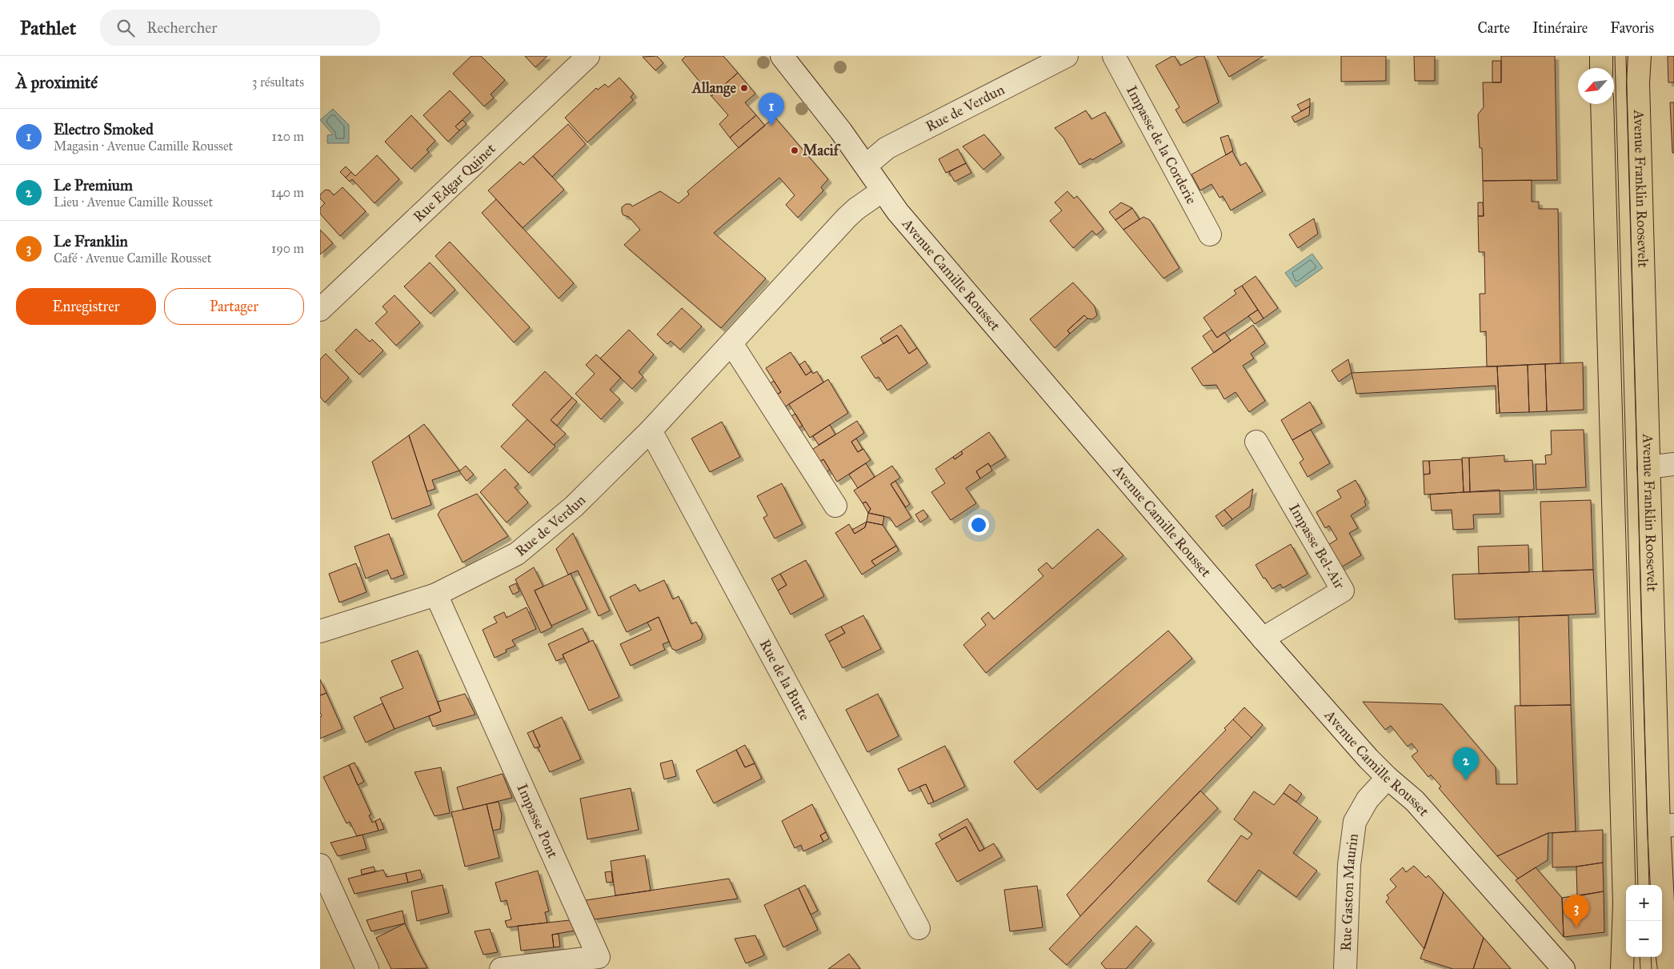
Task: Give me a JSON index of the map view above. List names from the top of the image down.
{
  "streets": {
    "main road": ["Avenue Franklin Roosevelt"],
    "street": [
      "Rue de Verdun",
      "Impasse de la Corderie",
      "Rue Edgar Quinet",
      "Avenue Camille Rousset",
      "Impasse Bel-Air",
      "Rue de la Butte",
      "Impasse Pont",
      "Rue Gaston Maurin"
    ]
  },
  "crossings": [
    ["Rue de Verdun", "Avenue Camille Rousset"],
    ["Rue de Verdun", "Rue de la Butte"],
    ["Rue de Verdun", "Impasse Pont"],
    ["Avenue Camille Rousset", "Impasse Bel-Air"],
    ["Avenue Camille Rousset", "Rue Gaston Maurin"]
  ],
  "places": ["Allange", "Macif"],
  "north": "bottom left",
  "page": {
    "header": "Pathlet",
    "search": "Rechercher",
    "nav": ["Carte", "Itinéraire", "Favoris"],
    "heading": ["À proximité", "3 résultats"],
    "pins": ["1", "2", "3"],
    "list": [
      {
        "mark": "1",
        "name": "Electro Smoked",
        "note": "Magasin · Avenue Camille Rousset",
        "value": "120 m"
      },
      {
        "mark": "2",
        "name": "Le Premium",
        "note": "Lieu · Avenue Camille Rousset",
        "value": "140 m"
      },
      {
        "mark": "3",
        "name": "Le Franklin",
        "note": "Café · Avenue Camille Rousset",
        "value": "190 m"
      }
    ],
    "buttons": ["Enregistrer", "Partager"],
    "map_buttons": ["+", "−"]
  }
}
